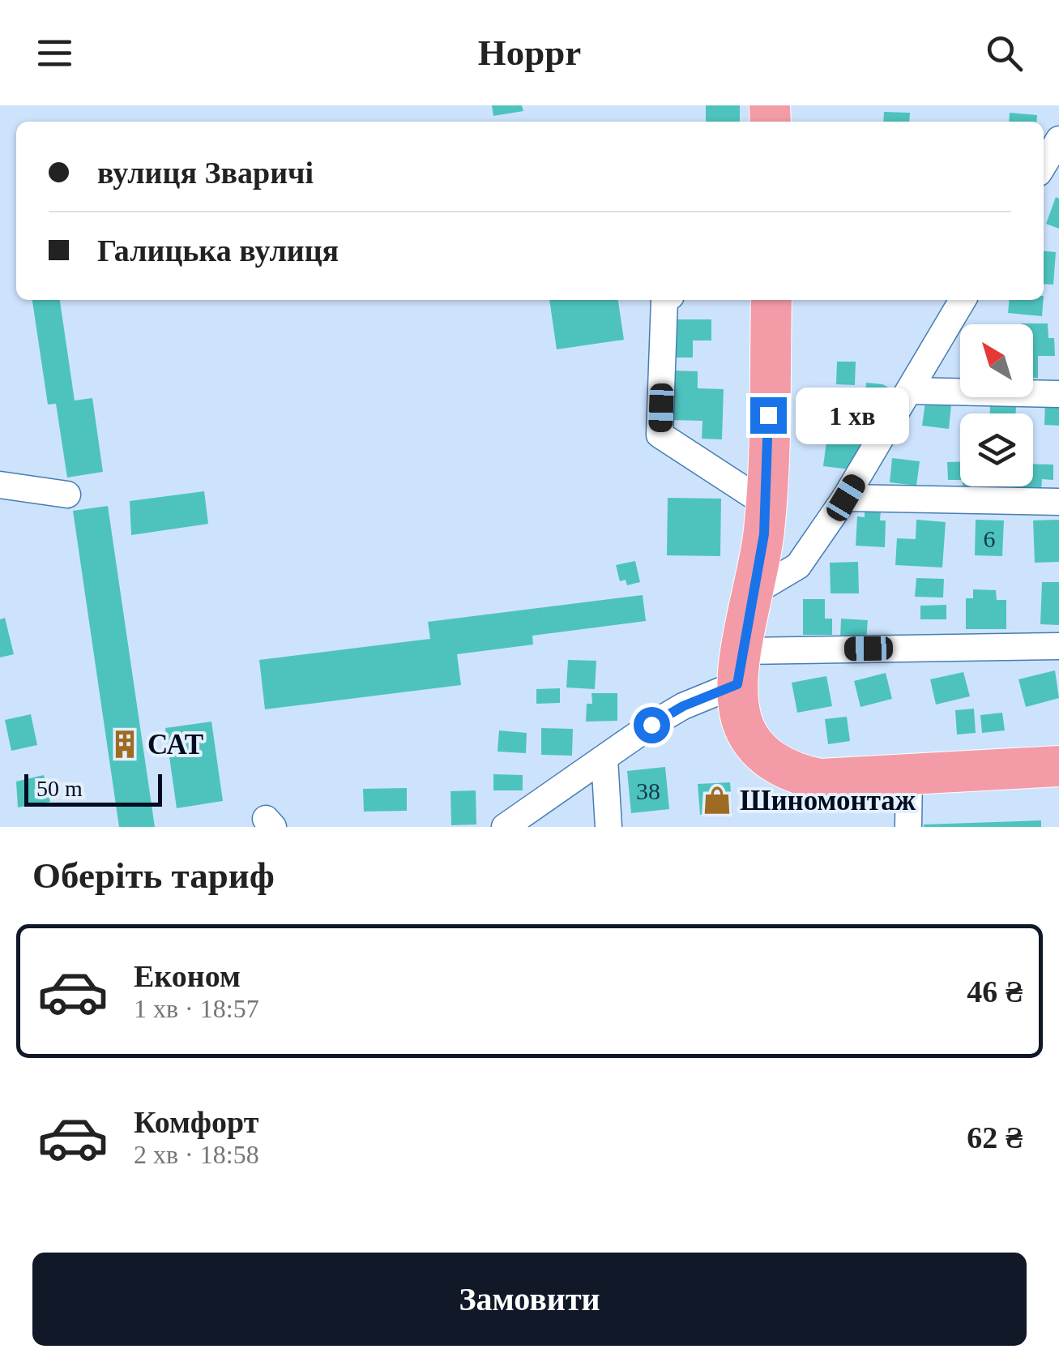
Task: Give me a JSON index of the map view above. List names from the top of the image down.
{
  "places": {
    "building": ["САТ"],
    "shop": ["Шиномонтаж"]
  },
  "house_numbers": ["6", "38"],
  "scale_bar": "50 m",
  "north": "top left",
  "page": {
    "header": "Hoppr",
    "banner": ["вулиця Зваричі", "Галицька вулиця"],
    "bubble": "1 хв",
    "scale": "50 m",
    "heading": "Оберіть тариф",
    "list": [
      {
        "name": "Економ",
        "note": "1 хв · 18:57",
        "value": "46 ₴"
      },
      {
        "name": "Комфорт",
        "note": "2 хв · 18:58",
        "value": "62 ₴"
      }
    ],
    "buttons": "Замовити"
  }
}
